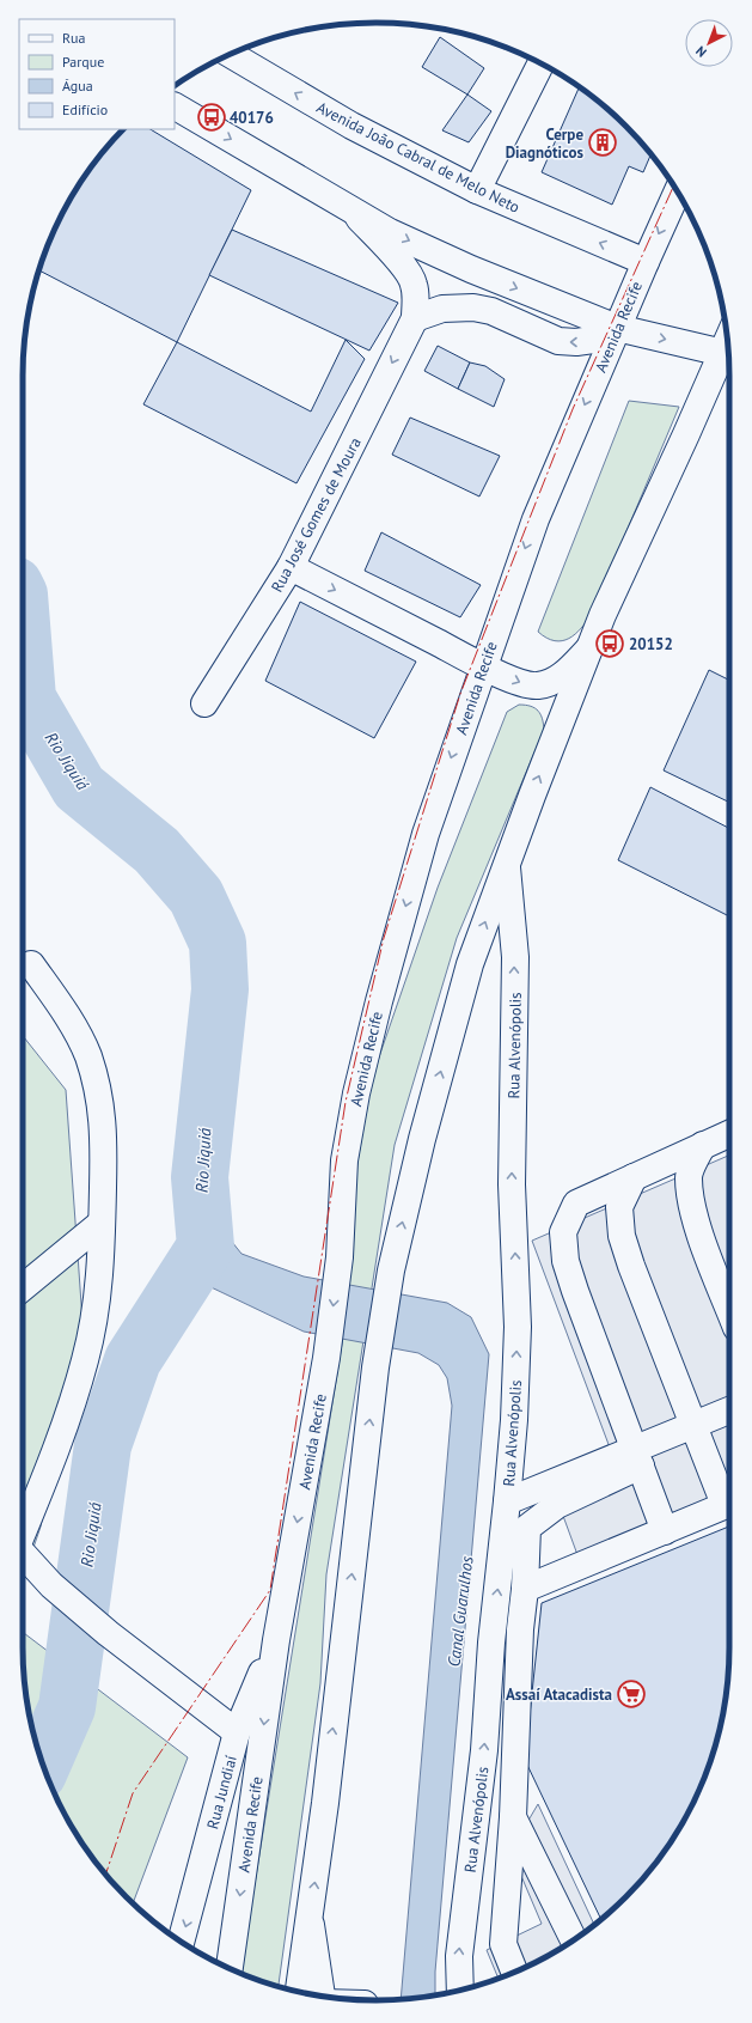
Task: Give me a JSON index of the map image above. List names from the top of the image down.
{
  "streets": {
    "main road": [
      "Avenida João Cabral de Melo Neto",
      "Avenida Recife",
      "Rua José Gomes de Moura",
      "Rua Alvenópolis",
      "Rua Jundiaí"
    ]
  },
  "crossings": [
    ["Avenida João Cabral de Melo Neto", "Avenida Recife"],
    ["Avenida Recife", "Rua Jundiaí"]
  ],
  "one_way": ["Rua José Gomes de Moura"],
  "water": ["Rio Jiquiá", "Canal Guarulhos"],
  "places": {
    "bus stop": ["40176", "20152"],
    "building": ["Cerpe Diagnóticos"],
    "supermarket": ["Assaí Atacadista"]
  },
  "legend": [
    "Rua",
    "Parque",
    "Água",
    "Edifício"
  ],
  "north": "bottom left"
}
